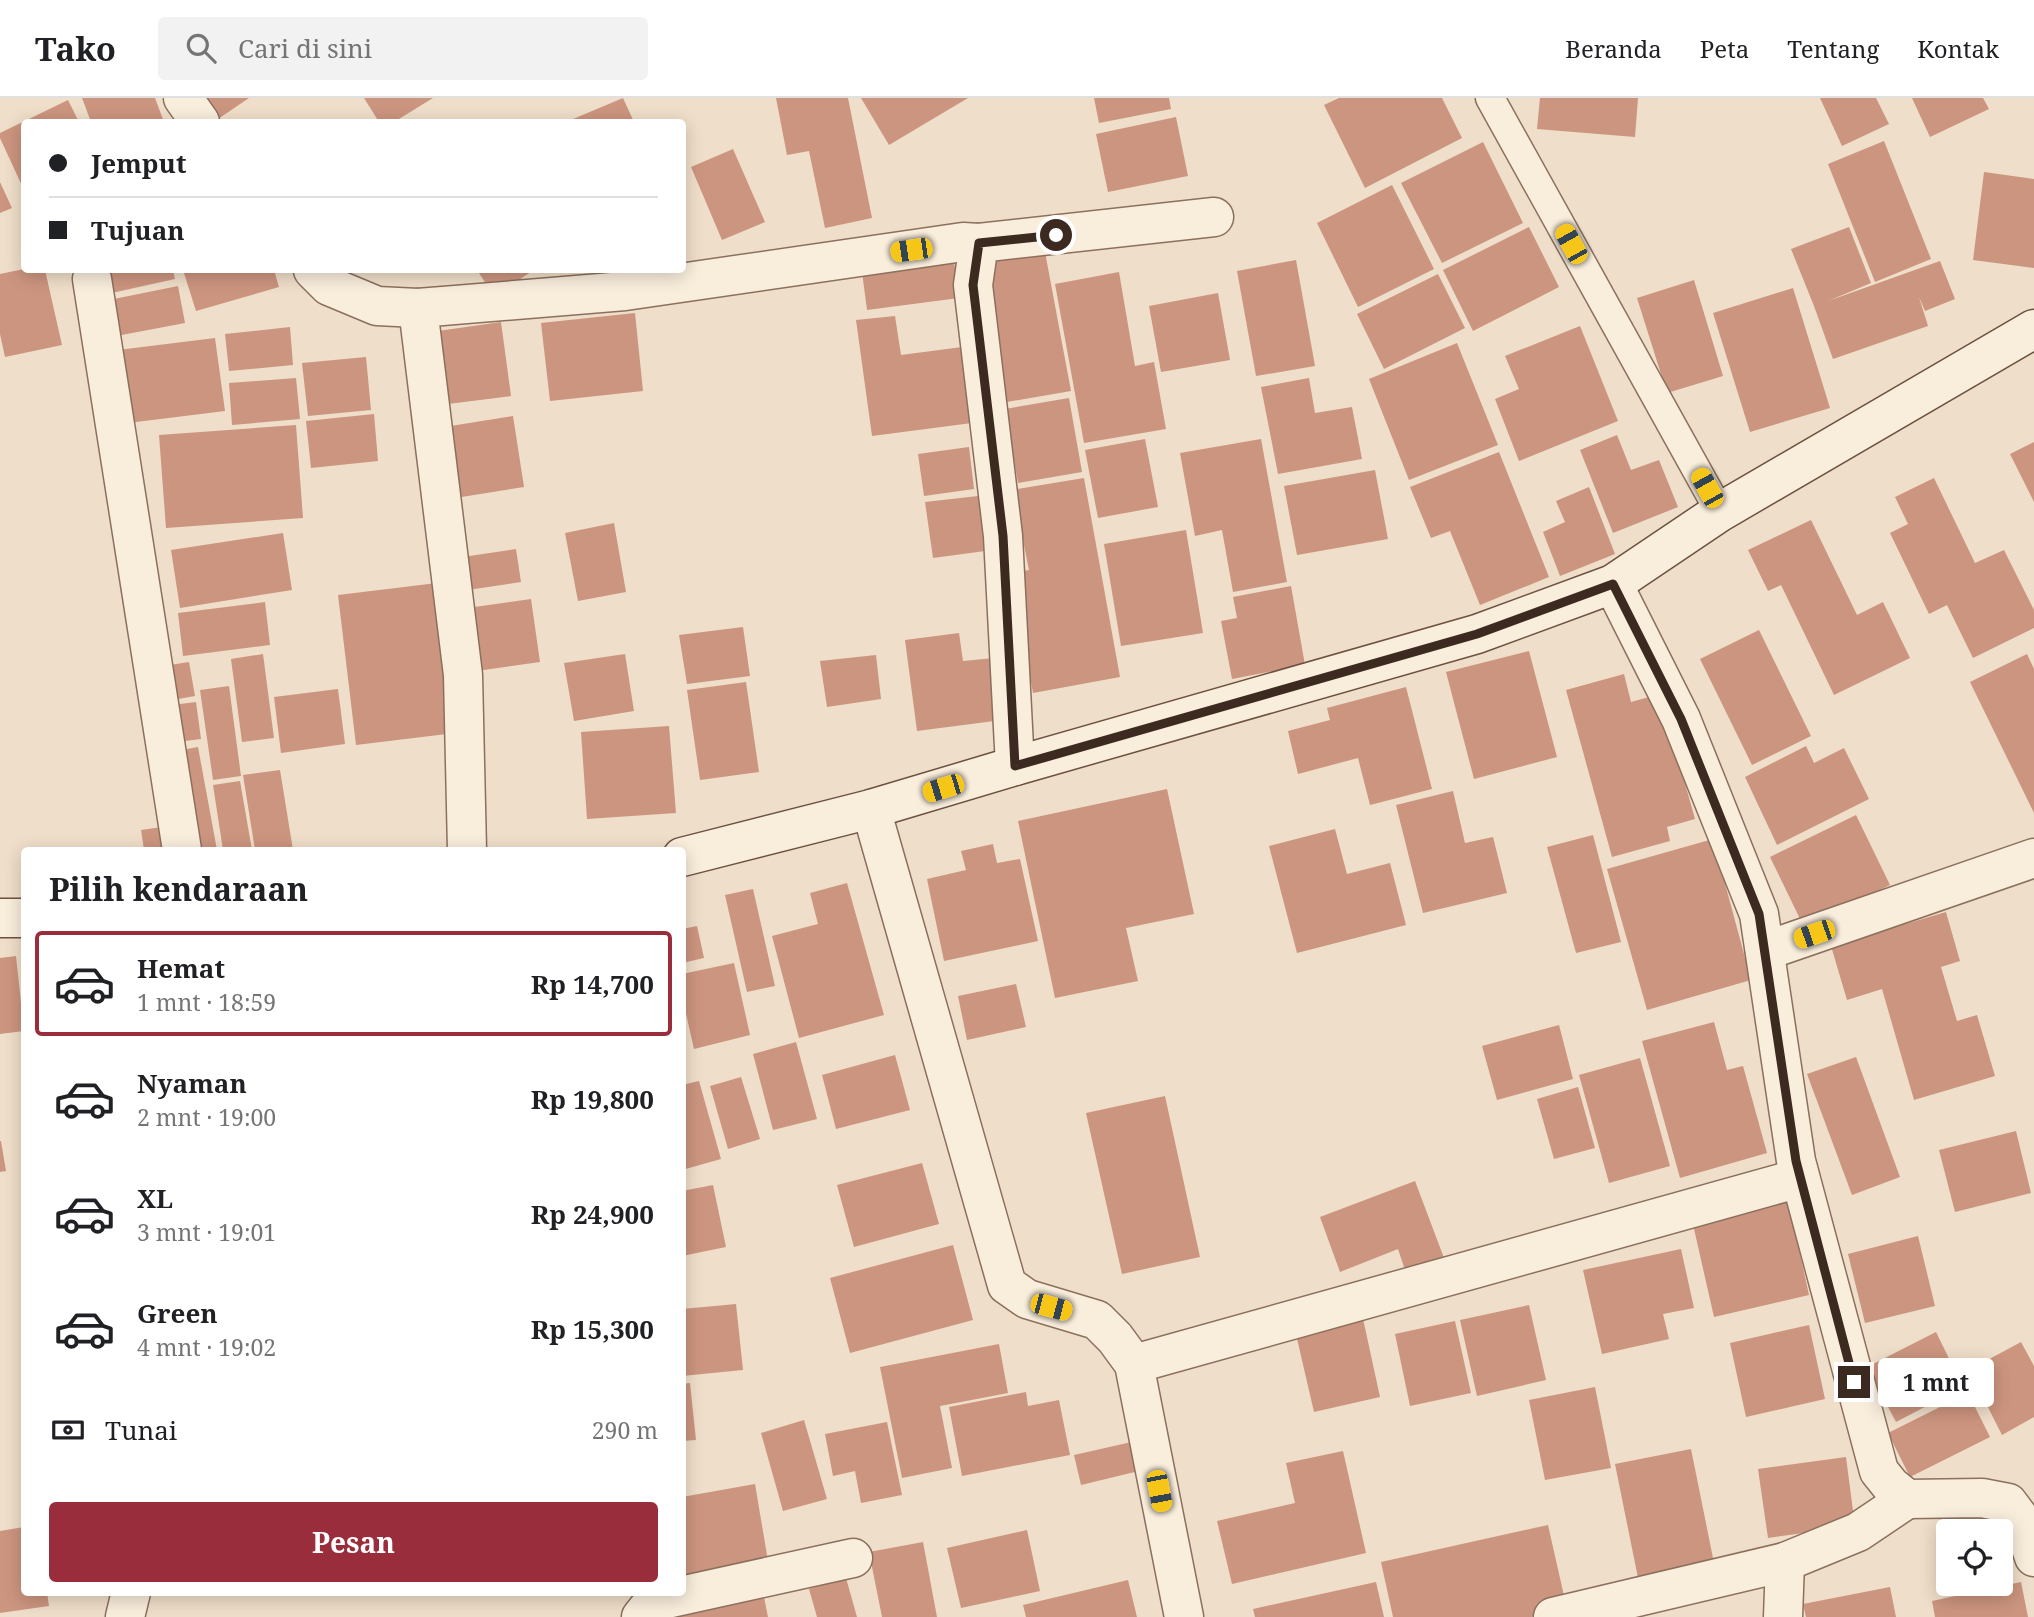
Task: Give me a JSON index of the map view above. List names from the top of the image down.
{
  "page": {
    "header": "Tako",
    "search": "Cari di sini",
    "nav": [
      "Beranda",
      "Peta",
      "Tentang",
      "Kontak"
    ],
    "banner": ["Jemput", "Tujuan"],
    "heading": "Pilih kendaraan",
    "list": [
      {
        "name": "Hemat",
        "note": "1 mnt · 18:59",
        "value": "Rp 14,700"
      },
      {
        "name": "Nyaman",
        "note": "2 mnt · 19:00",
        "value": "Rp 19,800"
      },
      {
        "name": "XL",
        "note": "3 mnt · 19:01",
        "value": "Rp 24,900"
      },
      {
        "name": "Green",
        "note": "4 mnt · 19:02",
        "value": "Rp 15,300"
      }
    ],
    "bubble": "1 mnt",
    "pay": ["Tunai", "290 m"],
    "buttons": "Pesan"
  }
}
